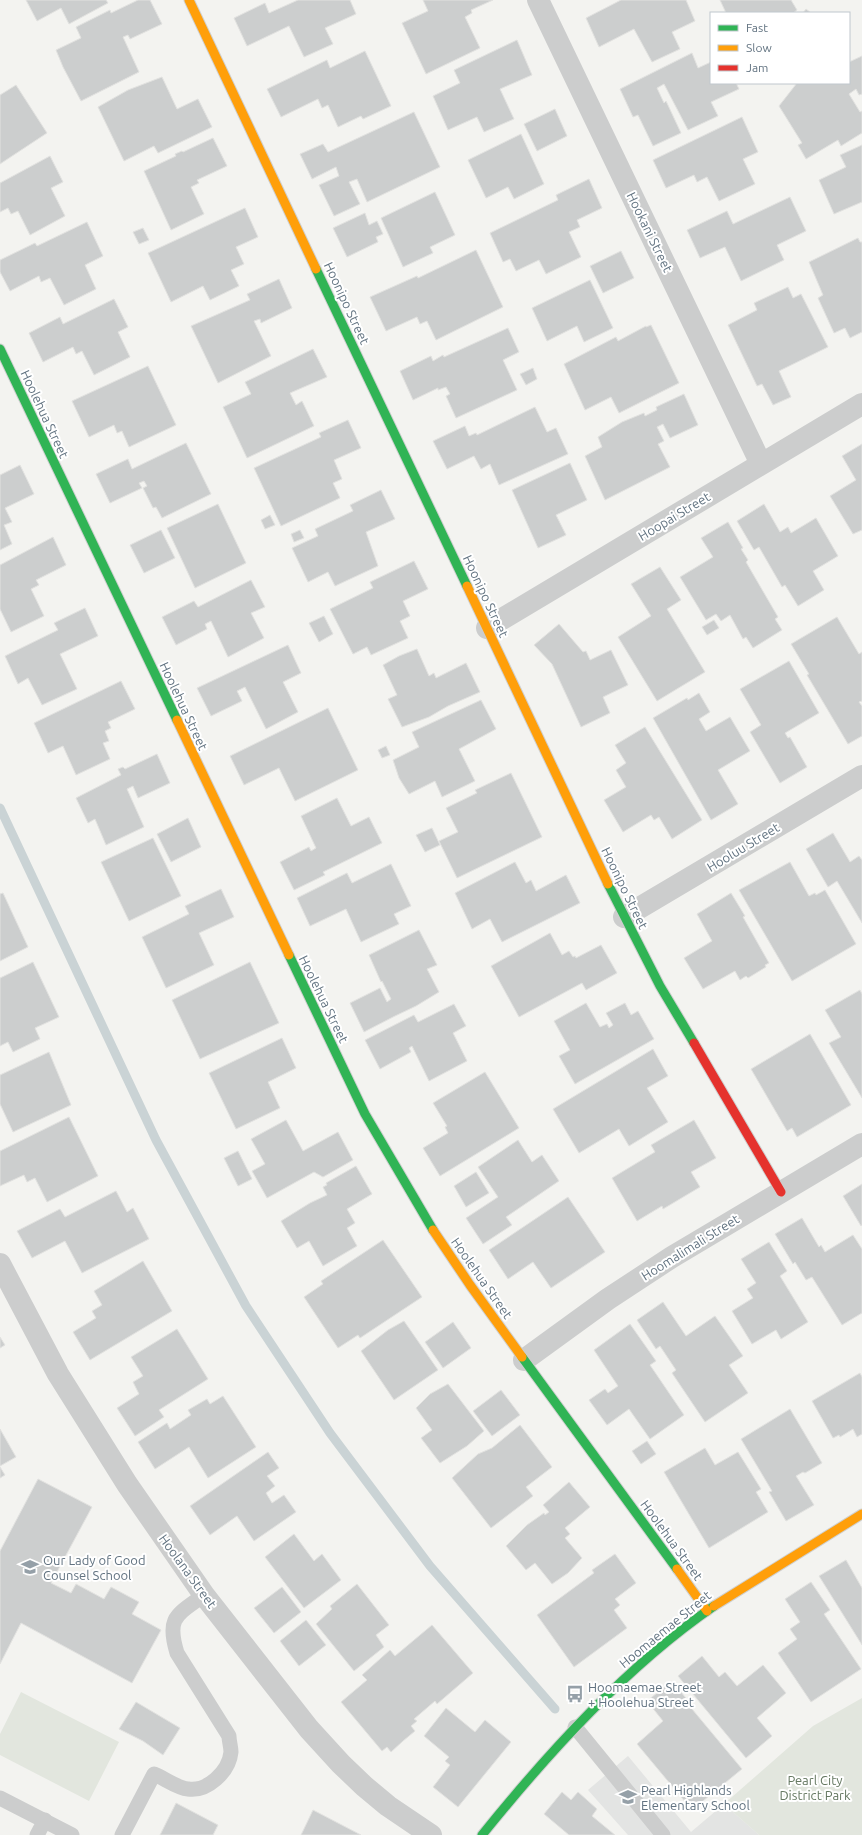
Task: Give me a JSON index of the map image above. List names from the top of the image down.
{
  "streets": {
    "street": [
      "Hookani Street",
      "Hoonipo Street",
      "Hoolehua Street",
      "Hoopai Street",
      "Hooluu Street",
      "Hoomalimali Street",
      "Hoolana Street",
      "Hoomaemae Street"
    ]
  },
  "crossings": [
    ["Hookani Street", "Hoopai Street"],
    ["Hoonipo Street", "Hoopai Street"],
    ["Hoonipo Street", "Hooluu Street"],
    ["Hoonipo Street", "Hoomalimali Street"],
    ["Hoolehua Street", "Hoomalimali Street"],
    ["Hoolehua Street", "Hoomaemae Street"]
  ],
  "parks": ["Pearl City District Park"],
  "places": {
    "school or university": ["Our Lady of Good Counsel School", "Pearl Highlands Elementary School"],
    "bus stop": ["Hoomaemae Street + Hoolehua Street"]
  },
  "legend": ["Fast", "Slow", "Jam"]
}
